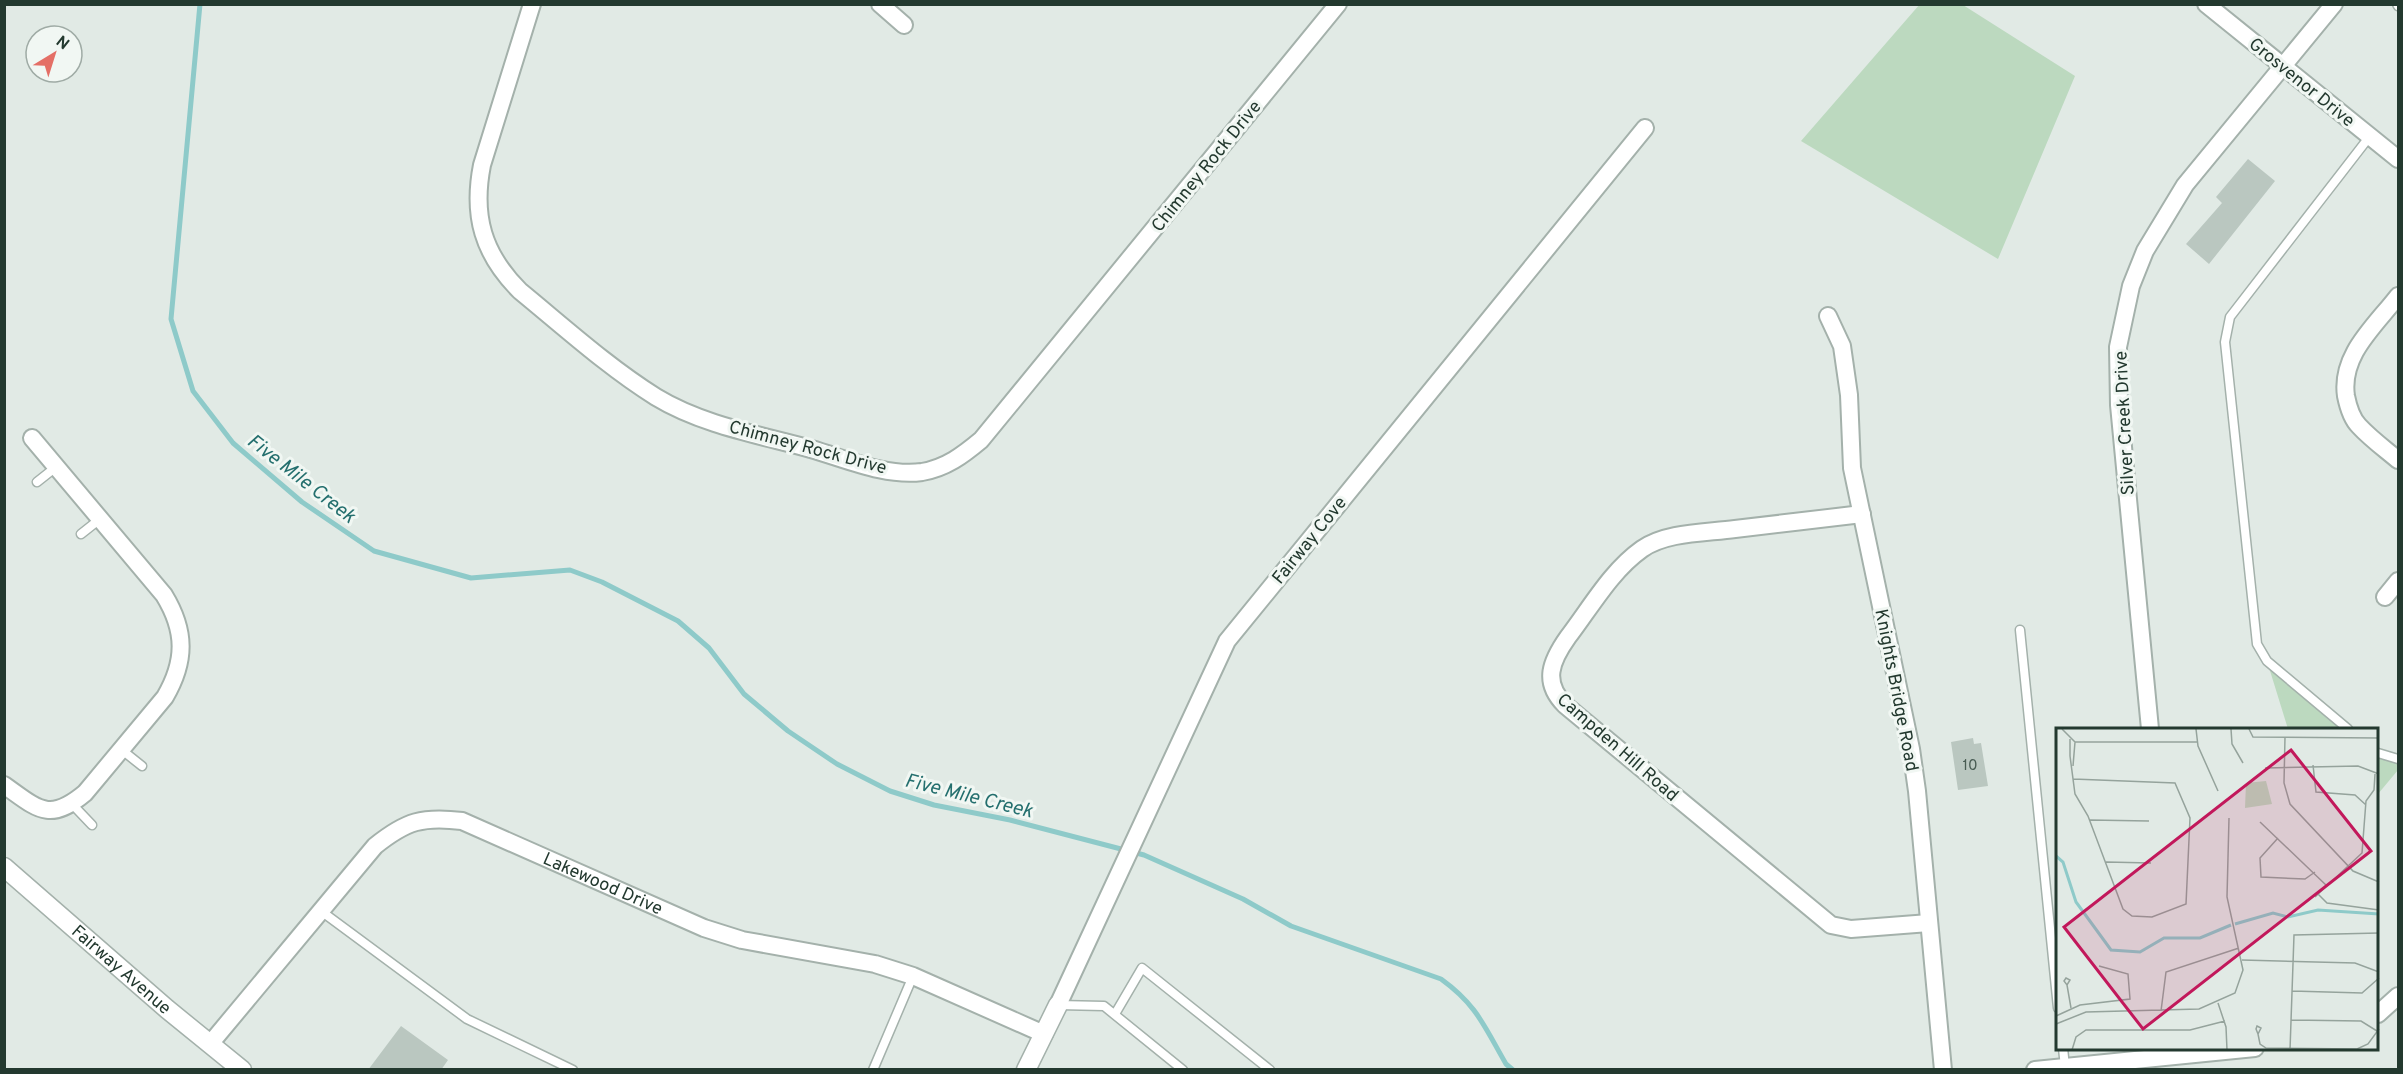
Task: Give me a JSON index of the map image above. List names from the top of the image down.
{
  "streets": {
    "street": [
      "Grosvenor Drive",
      "Chimney Rock Drive",
      "Silver Creek Drive",
      "Fairway Cove",
      "Knights Bridge Road",
      "Campden Hill Road",
      "Lakewood Drive",
      "Fairway Avenue"
    ]
  },
  "crossings": [
    ["Grosvenor Drive", "Silver Creek Drive"],
    ["Knights Bridge Road", "Campden Hill Road"],
    ["Lakewood Drive", "Fairway Avenue"]
  ],
  "water": ["Five Mile Creek"],
  "house_numbers": ["10"],
  "north": "top right"
}
